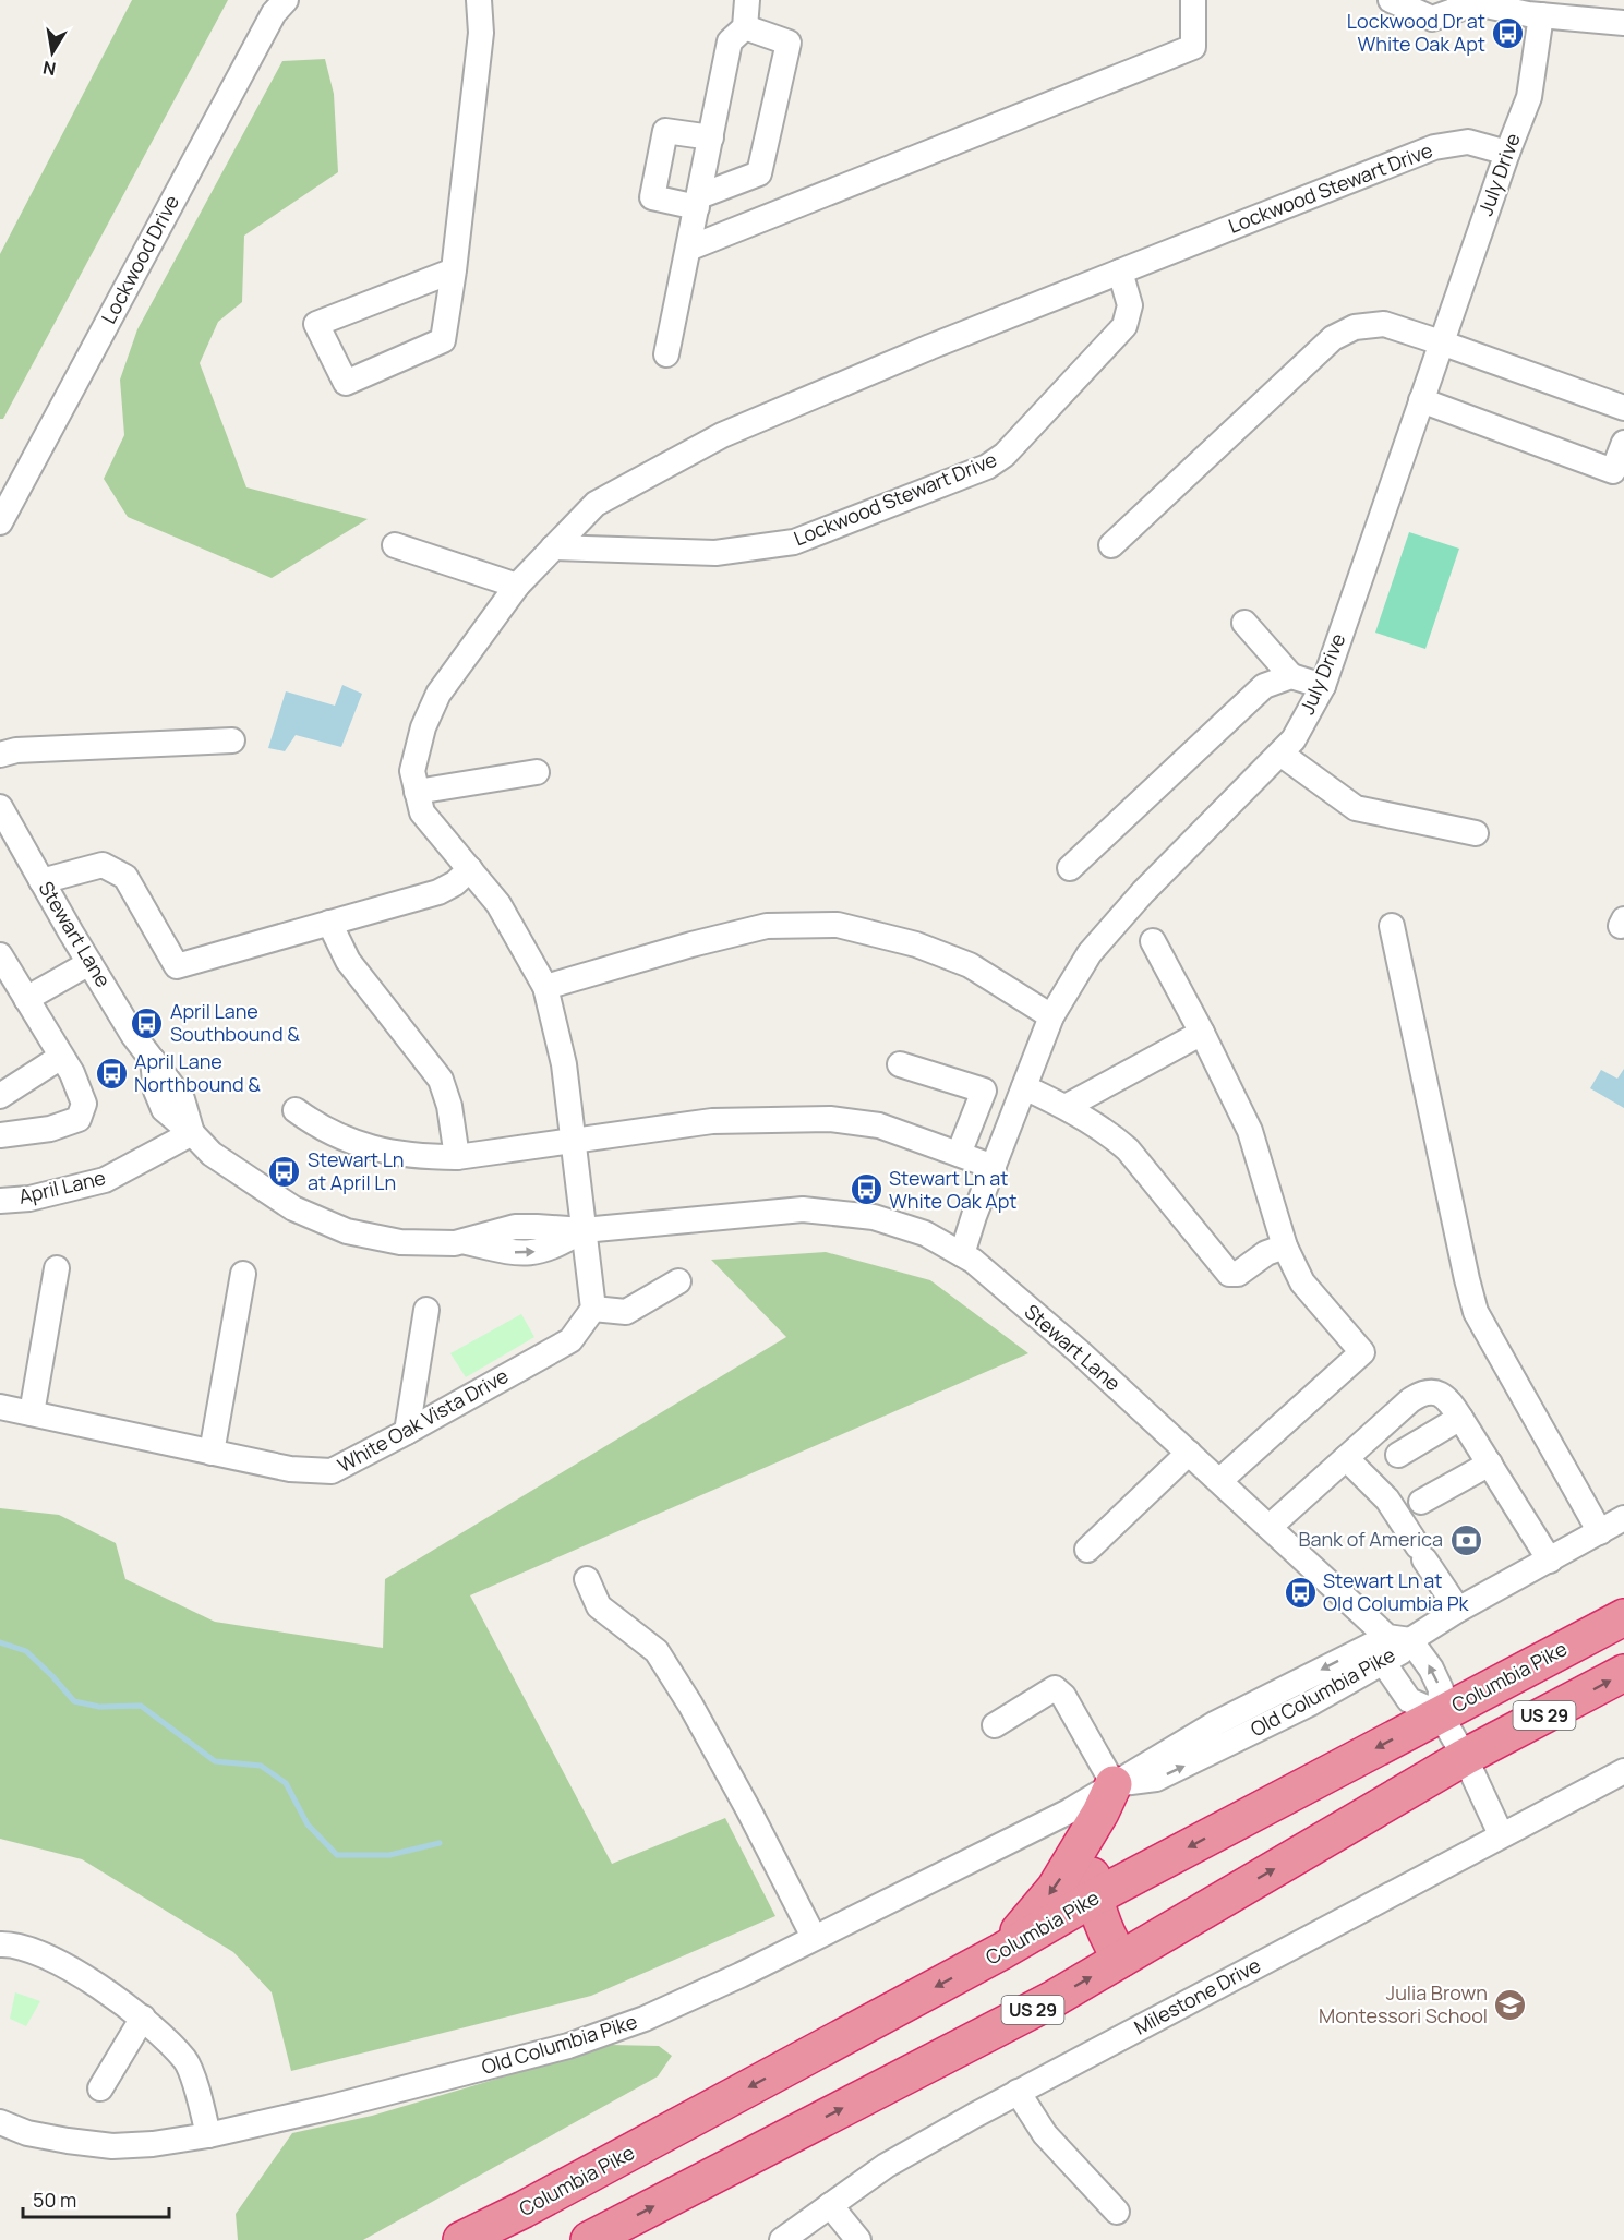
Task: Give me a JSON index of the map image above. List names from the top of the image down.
{
  "streets": {
    "highway": ["Columbia Pike", "US 29"],
    "street": [
      "July Drive",
      "Lockwood Stewart Drive",
      "Lockwood Drive",
      "Stewart Lane",
      "April Lane",
      "White Oak Vista Drive",
      "Old Columbia Pike",
      "Milestone Drive"
    ]
  },
  "crossings": [
    ["July Drive", "Lockwood Stewart Drive"],
    ["July Drive", "Stewart Lane"],
    ["Lockwood Stewart Drive", "Stewart Lane"],
    ["Stewart Lane", "April Lane"],
    ["Stewart Lane", "Columbia Pike"],
    ["Stewart Lane", "Old Columbia Pike"],
    ["Stewart Lane", "US 29"],
    ["Stewart Lane", "Milestone Drive"]
  ],
  "places": {
    "bus stop": [
      "Lockwood Dr at White Oak Apt",
      "April Lane Southbound &",
      "April Lane Northbound &",
      "Stewart Ln at April Ln",
      "Stewart Ln at White Oak Apt",
      "Stewart Ln at Old Columbia Pk"
    ],
    "bank": ["Bank of America"],
    "school or university": ["Julia Brown Montessori School"]
  },
  "scale_bar": "50 m",
  "north": "bottom"
}
